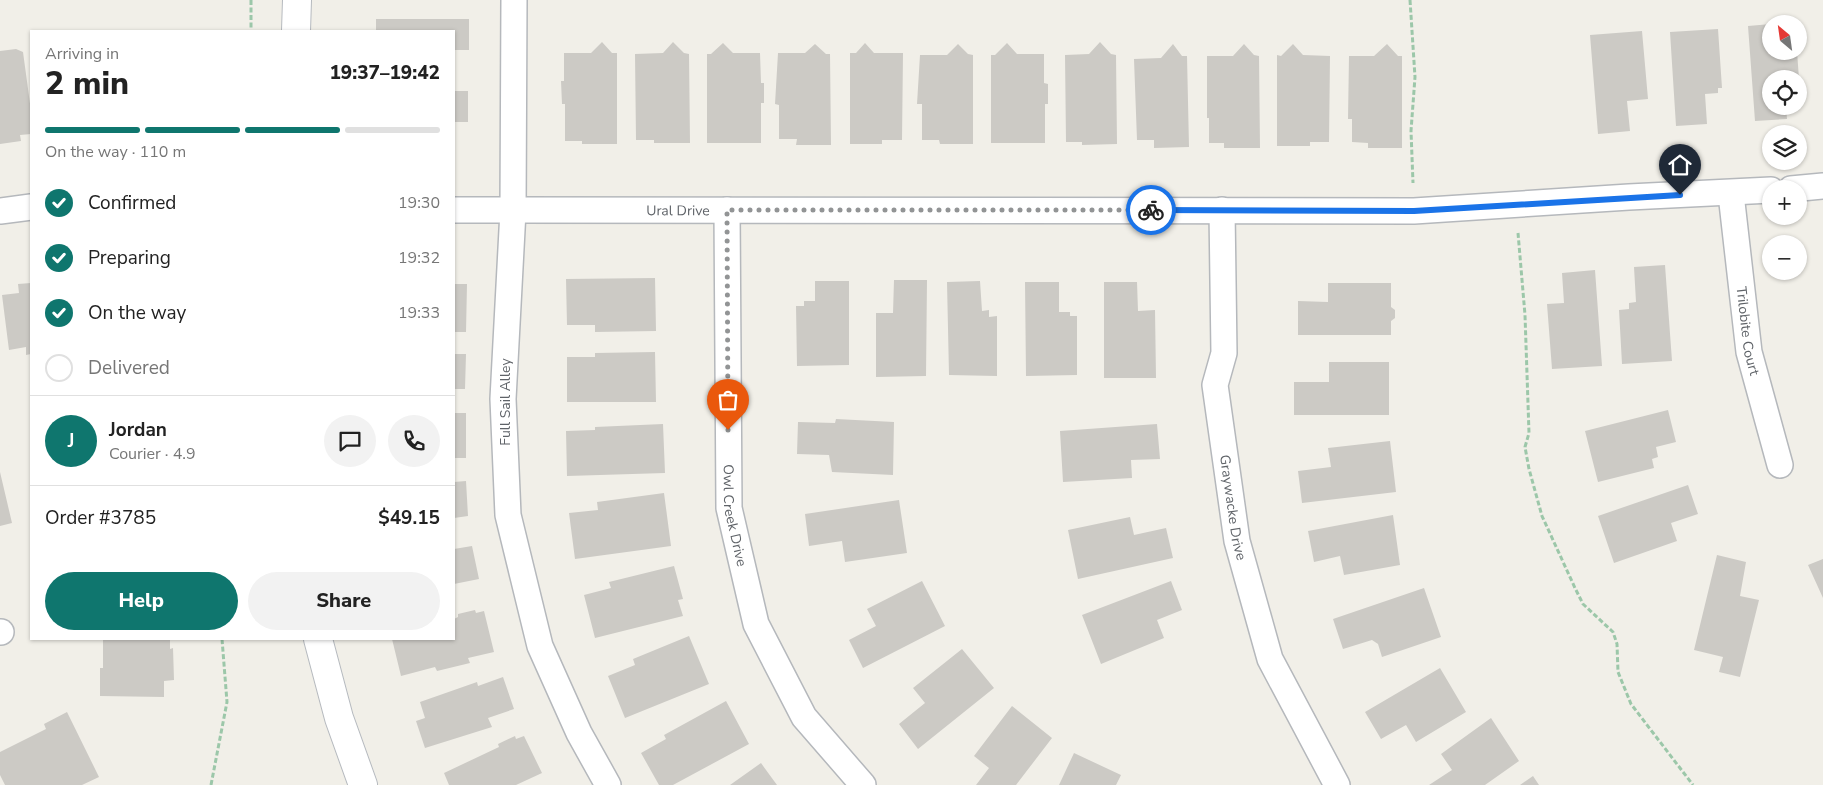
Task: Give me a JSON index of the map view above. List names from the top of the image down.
{
  "streets": {
    "street": [
      "Ural Drive",
      "Trilobite Court",
      "Full Sail Alley",
      "Graywacke Drive",
      "Owl Creek Drive"
    ]
  },
  "crossings": [
    ["Ural Drive", "Trilobite Court"],
    ["Ural Drive", "Full Sail Alley"],
    ["Ural Drive", "Graywacke Drive"],
    ["Ural Drive", "Owl Creek Drive"]
  ],
  "north": "top left",
  "page": {
    "map_buttons": ["+", "−"],
    "heading": ["2 min", "Arriving in", "19:37–19:42"],
    "panel": [
      "Jordan",
      "Courier · 4.9",
      "Order #3785",
      "$49.15"
    ],
    "bar": "On the way · 110 m",
    "list": [
      ["Confirmed", "19:30"],
      ["Preparing", "19:32"],
      ["On the way", "19:33"],
      "Delivered"
    ],
    "round": "J",
    "buttons": ["Help", "Share"]
  }
}
